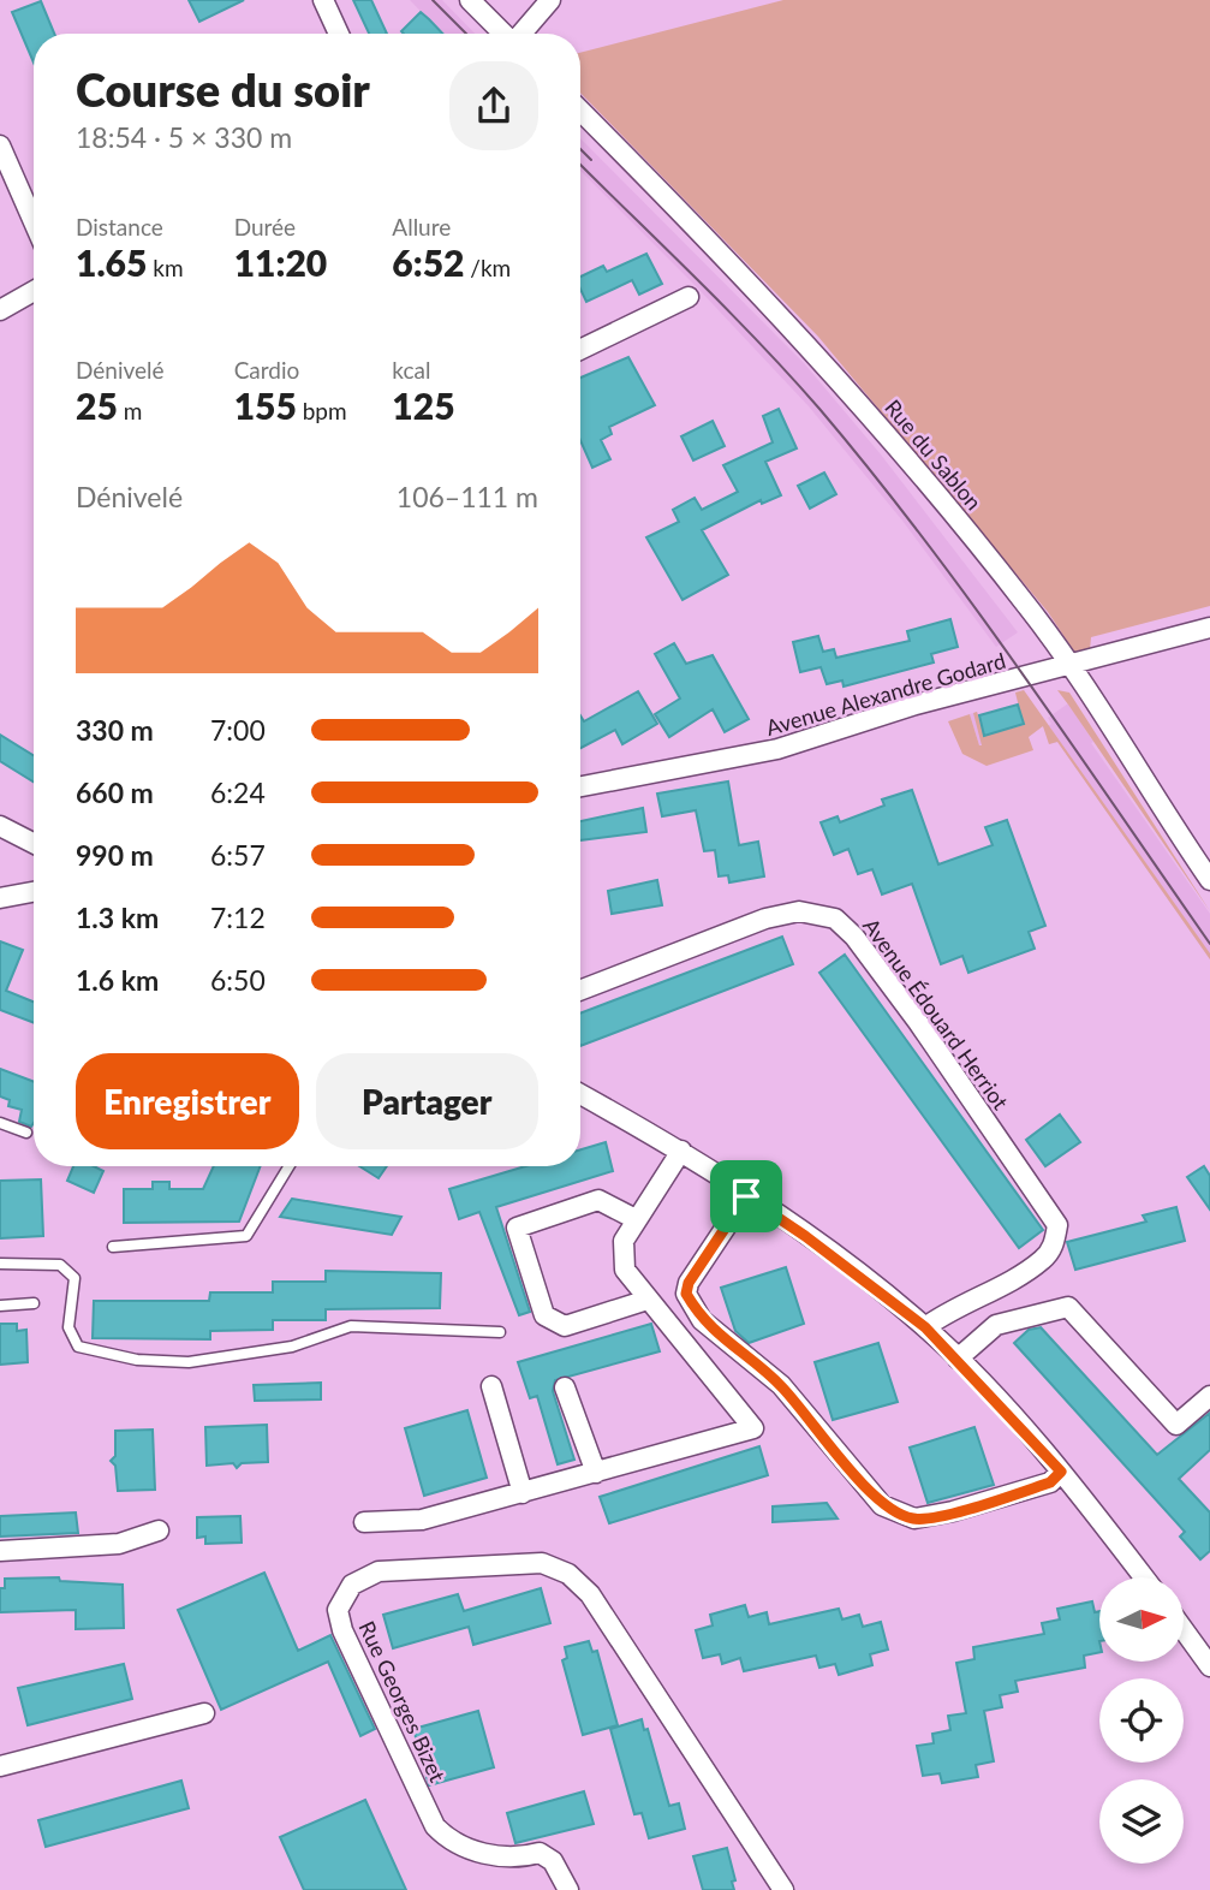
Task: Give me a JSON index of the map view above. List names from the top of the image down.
{
  "streets": {
    "street": [
      "Rue du Sablon",
      "Avenue Alexandre Godard",
      "Avenue Édouard Herriot",
      "Rue Georges Bizet"
    ]
  },
  "crossings": [
    ["Rue du Sablon", "Avenue Alexandre Godard"]
  ],
  "north": "right",
  "page": {
    "heading": ["Course du soir", "18:54 · 5 × 330 m"],
    "stats": [
      ["Distance", "1.65 km"],
      ["Durée", "11:20"],
      ["Allure", "6:52 /km"],
      ["Dénivelé", "25 m"],
      ["Cardio", "155 bpm"],
      ["kcal", "125"]
    ],
    "chart": ["Dénivelé", "106–111 m"],
    "list": [
      {
        "name": "330 m",
        "note": "7:00"
      },
      {
        "name": "660 m",
        "note": "6:24"
      },
      {
        "name": "990 m",
        "note": "6:57"
      },
      {
        "name": "1.3 km",
        "note": "7:12"
      },
      {
        "name": "1.6 km",
        "note": "6:50"
      }
    ],
    "buttons": ["Enregistrer", "Partager"]
  }
}
